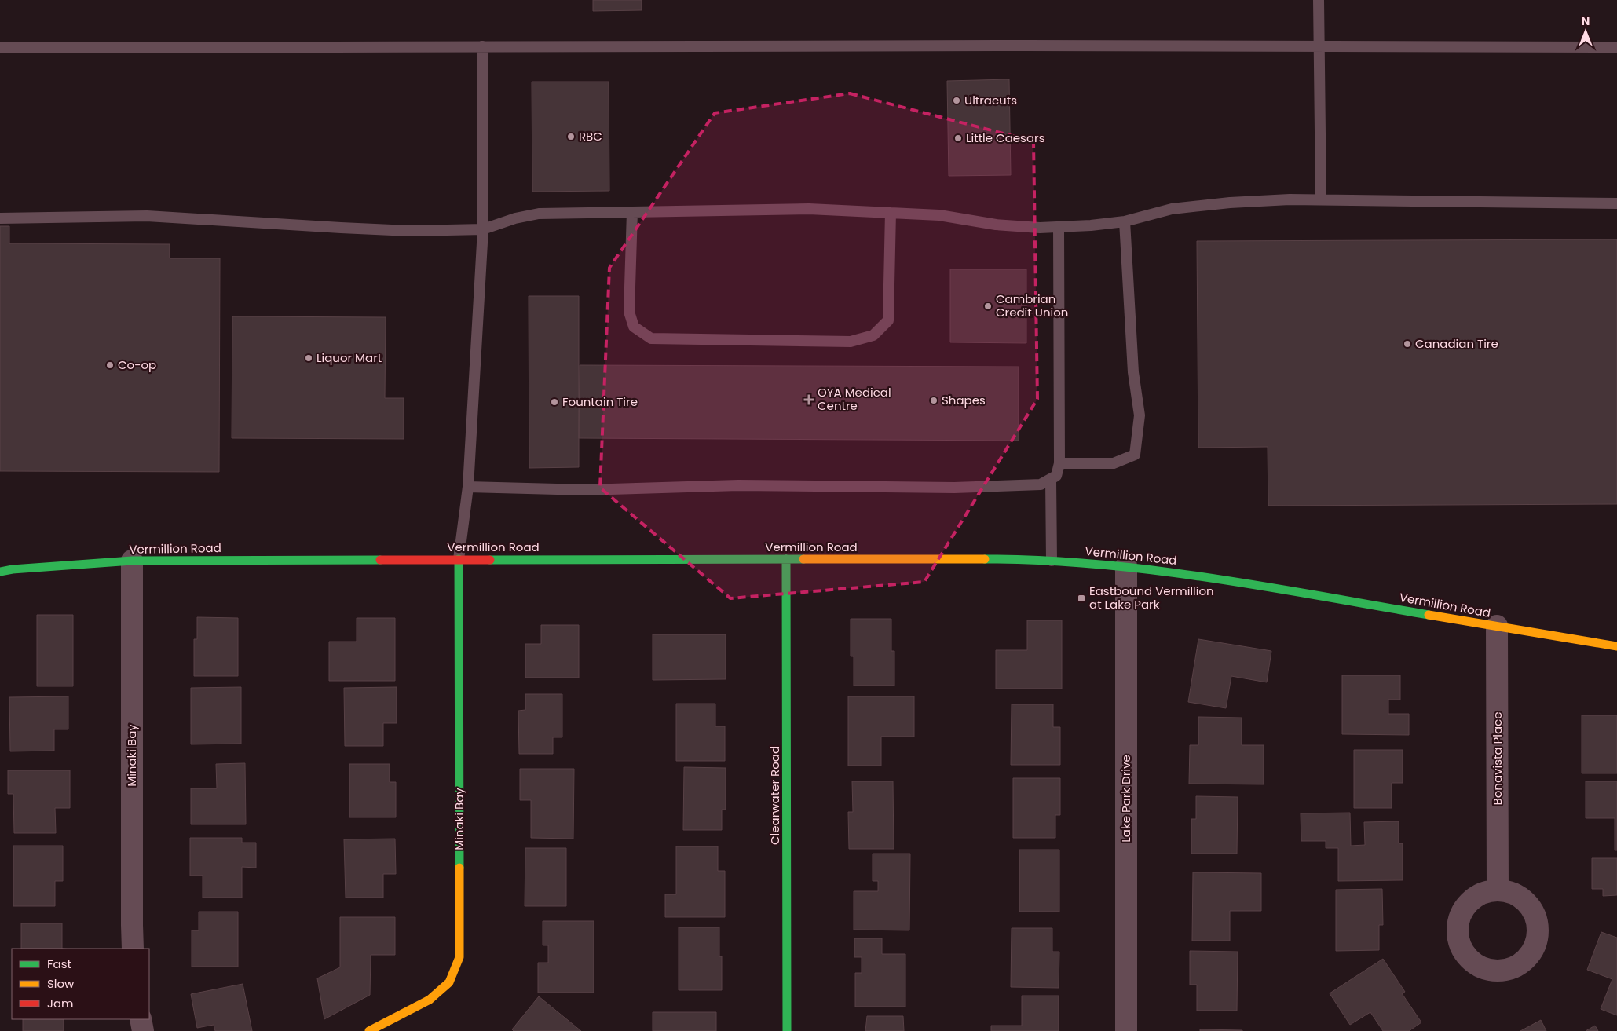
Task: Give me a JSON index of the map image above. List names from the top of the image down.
{
  "streets": {
    "street": [
      "Vermillion Road",
      "Minaki Bay",
      "Bonavista Place",
      "Clearwater Road",
      "Lake Park Drive"
    ]
  },
  "crossings": [
    ["Vermillion Road", "Minaki Bay"],
    ["Vermillion Road", "Bonavista Place"],
    ["Vermillion Road", "Clearwater Road"],
    ["Vermillion Road", "Lake Park Drive"]
  ],
  "places": {
    "other": [
      "Ultracuts",
      "RBC",
      "Little Caesars",
      "Cambrian Credit Union",
      "Canadian Tire",
      "Liquor Mart",
      "Co-op",
      "Shapes",
      "Fountain Tire"
    ],
    "health": ["OYA Medical Centre"],
    "transit": ["Eastbound Vermillion at Lake Park"]
  },
  "legend": ["Fast", "Slow", "Jam"],
  "north": "top"
}
